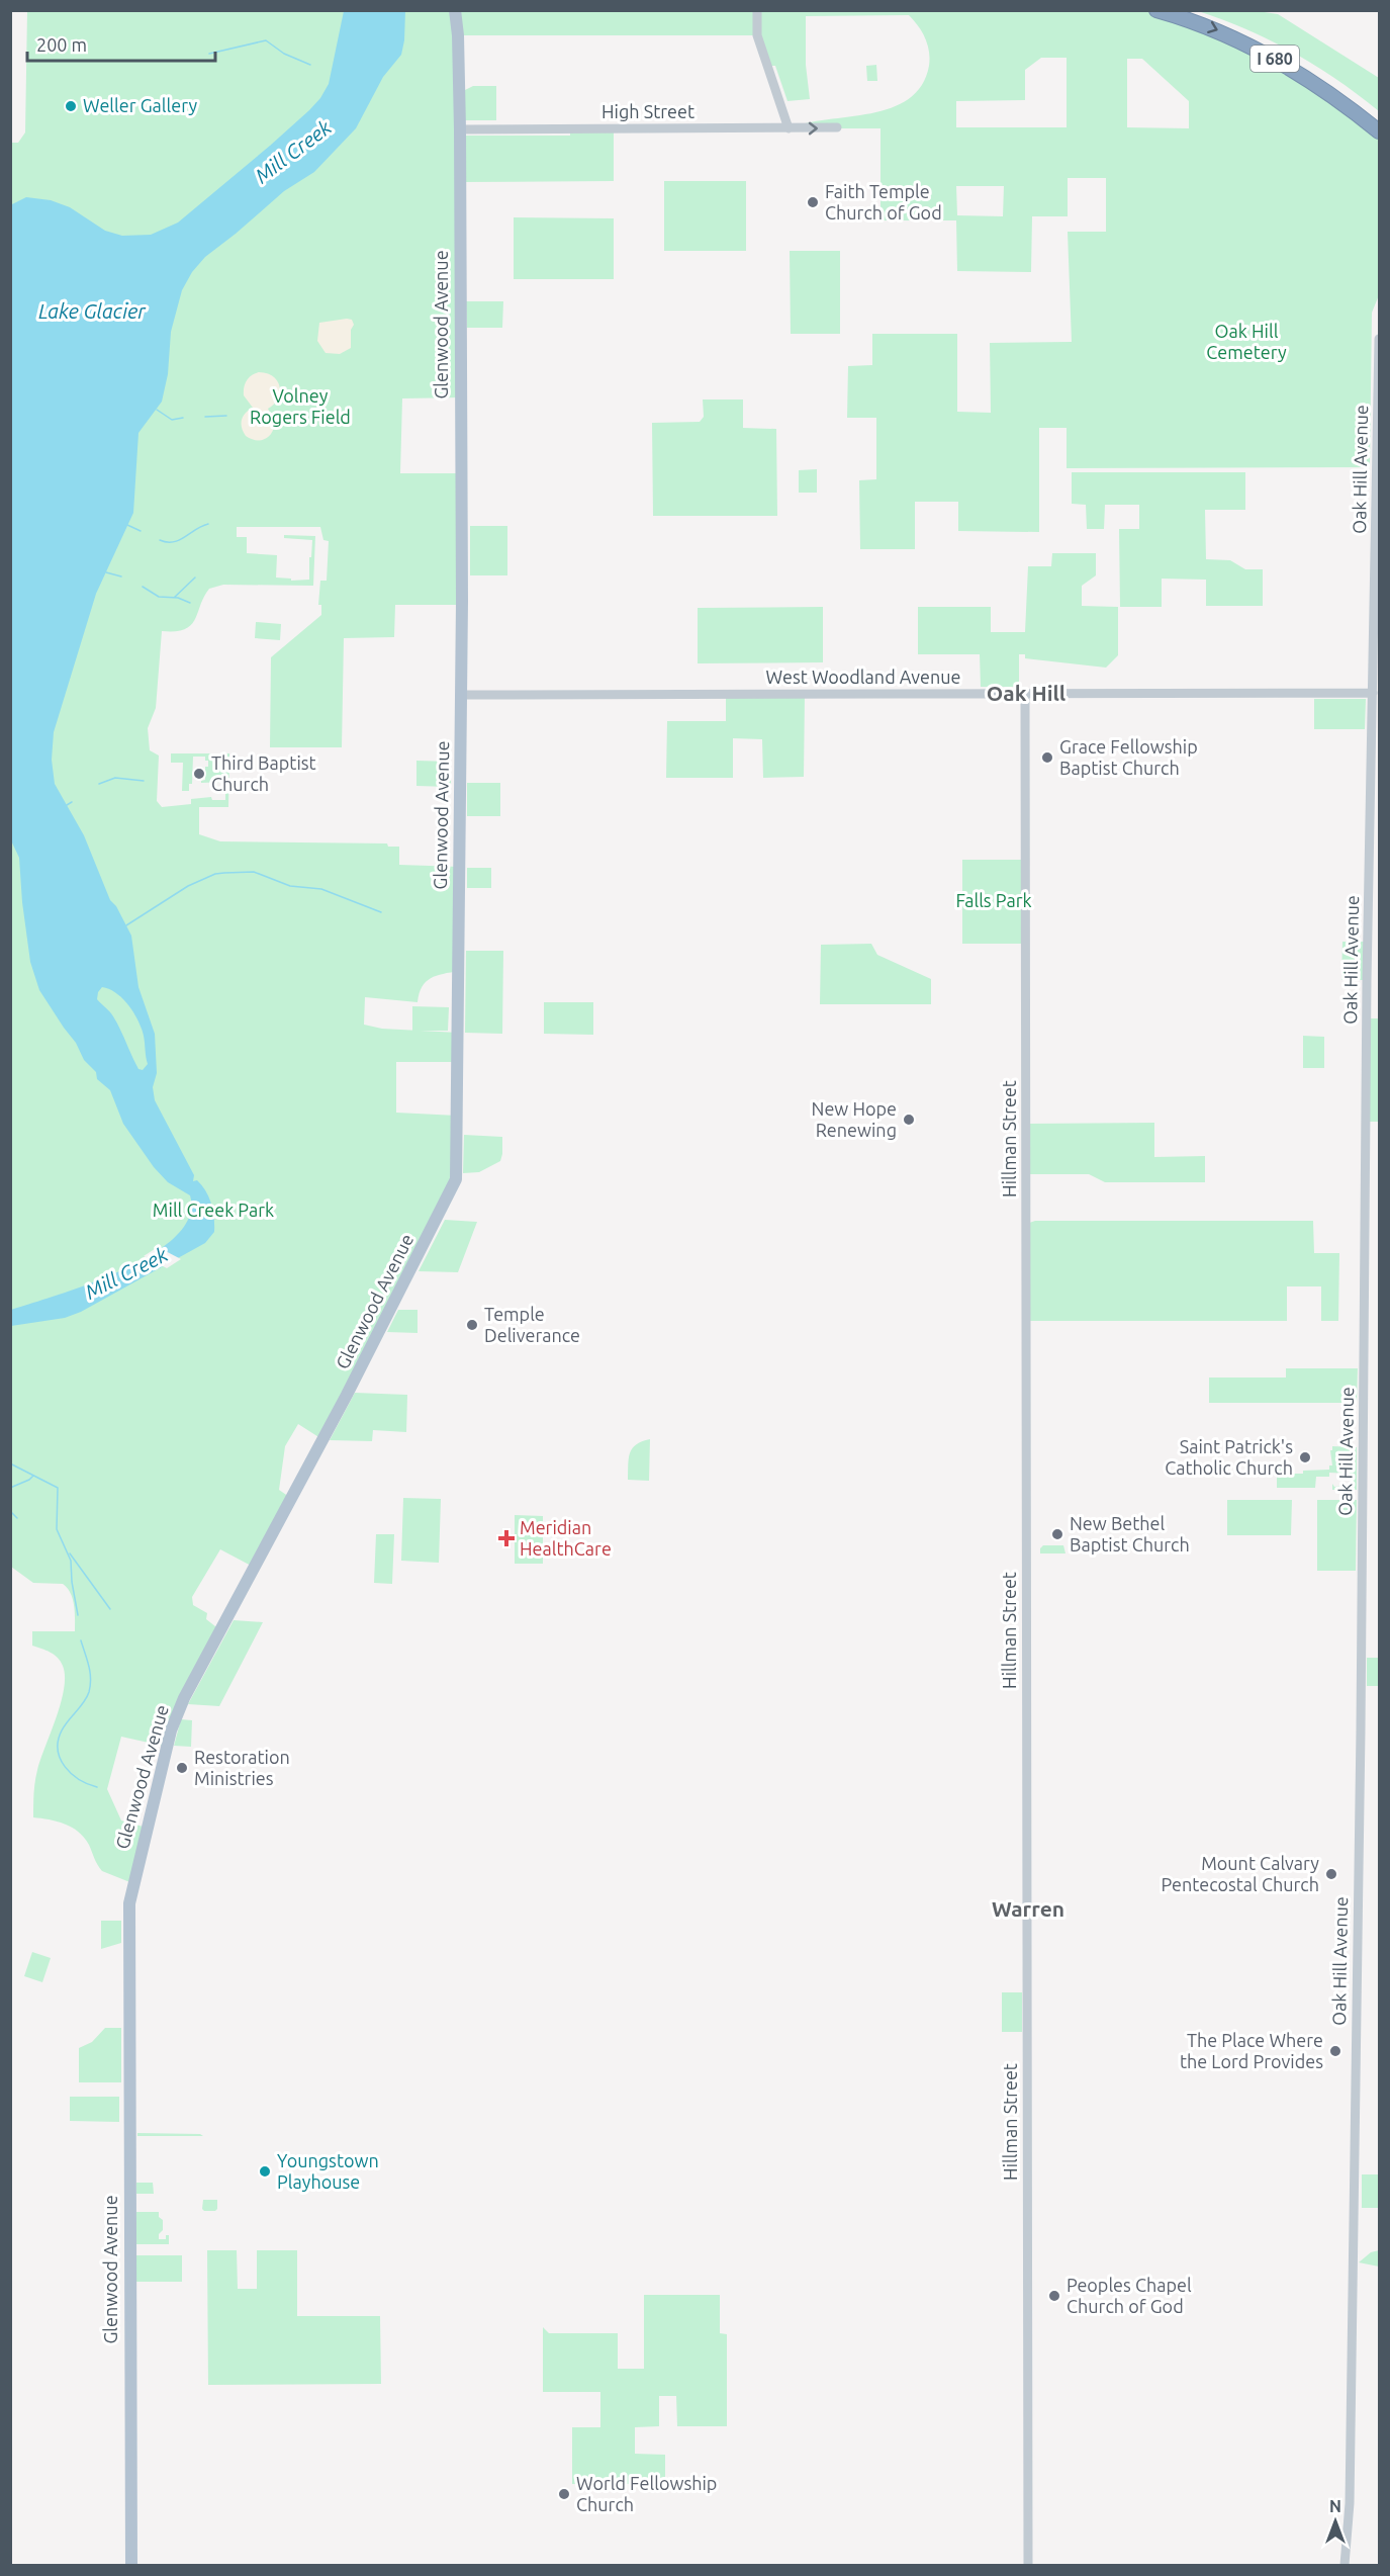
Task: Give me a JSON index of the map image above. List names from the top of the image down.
{
  "streets": {
    "highway": ["I 680"],
    "main road": ["Glenwood Avenue"],
    "street": [
      "High Street",
      "Oak Hill Avenue",
      "West Woodland Avenue",
      "Hillman Street"
    ]
  },
  "crossings": [
    ["High Street", "Glenwood Avenue"],
    ["Glenwood Avenue", "West Woodland Avenue"],
    ["Oak Hill Avenue", "West Woodland Avenue"],
    ["West Woodland Avenue", "Hillman Street"]
  ],
  "districts": ["Oak Hill", "Warren"],
  "water": ["Mill Creek", "Lake Glacier"],
  "parks": [
    "Oak Hill Cemetery",
    "Volney Rogers Field",
    "Falls Park",
    "Mill Creek Park"
  ],
  "places": {
    "other": [
      "Weller Gallery",
      "Faith Temple Church of God",
      "Grace Fellowship Baptist Church",
      "Third Baptist Church",
      "New Hope Renewing",
      "Temple Deliverance",
      "Saint Patrick's Catholic Church",
      "New Bethel Baptist Church",
      "Restoration Ministries",
      "Mount Calvary Pentecostal Church",
      "The Place Where the Lord Provides",
      "Youngstown Playhouse",
      "Peoples Chapel Church of God",
      "World Fellowship Church"
    ],
    "health": ["Meridian HealthCare"]
  },
  "scale_bar": "200 m",
  "north": "top"
}
